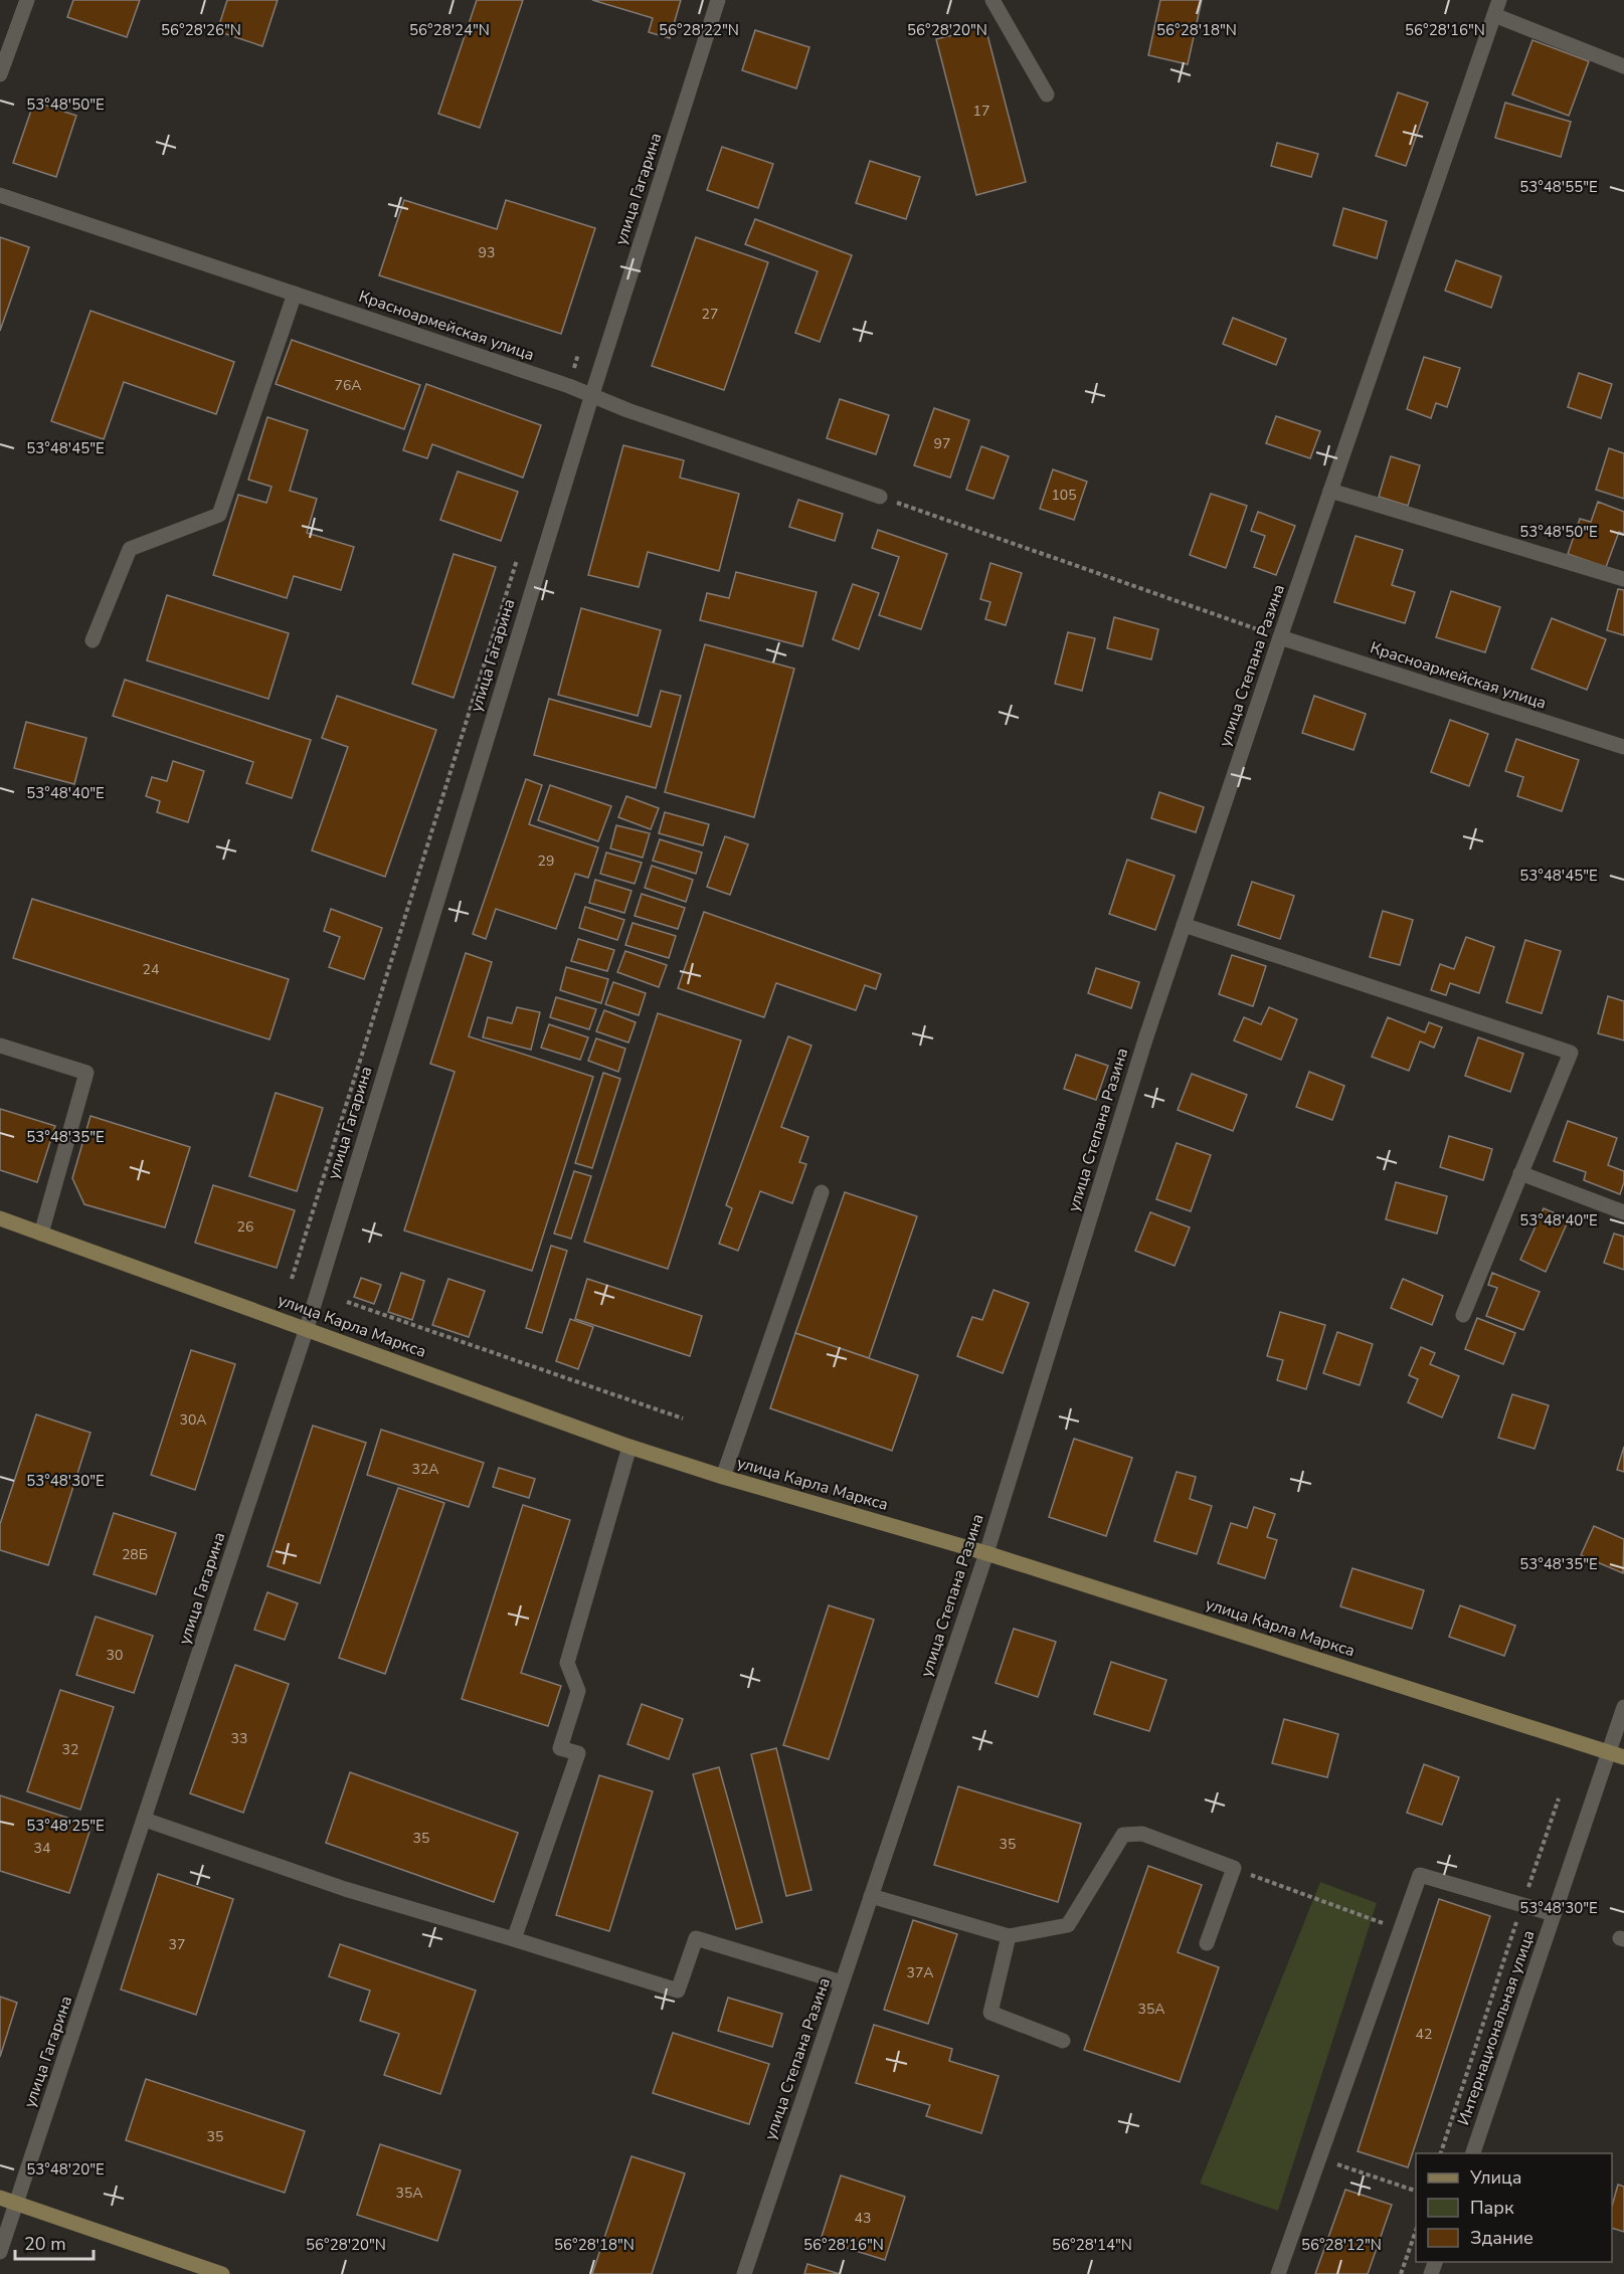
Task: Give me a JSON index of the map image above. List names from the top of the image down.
{
  "streets": {
    "main road": ["улица Карла Маркса"],
    "street": [
      "улица Гагарина",
      "Красноармейская улица",
      "улица Степана Разина",
      "Интернациональная улица"
    ]
  },
  "crossings": [
    ["улица Гагарина", "Красноармейская улица"],
    ["улица Гагарина", "улица Карла Маркса"],
    ["Красноармейская улица", "улица Степана Разина"],
    ["улица Степана Разина", "улица Карла Маркса"],
    ["улица Карла Маркса", "Интернациональная улица"]
  ],
  "house_numbers": [
    "17",
    "93",
    "27",
    "76А",
    "97",
    "105",
    "29",
    "24",
    "26",
    "30А",
    "32А",
    "28Б",
    "30",
    "33",
    "32",
    "35",
    "35",
    "34",
    "37",
    "37А",
    "35А",
    "42",
    "35",
    "35А",
    "43"
  ],
  "legend": ["Улица", "Парк", "Здание"],
  "scale_bar": "20 m",
  "coordinates": [
    "56°28'26\"N",
    "56°28'24\"N",
    "56°28'22\"N",
    "56°28'20\"N",
    "56°28'18\"N",
    "56°28'16\"N",
    "53°48'50\"E",
    "53°48'55\"E",
    "53°48'45\"E",
    "53°48'40\"E",
    "53°48'35\"E",
    "53°48'30\"E",
    "53°48'25\"E",
    "53°48'20\"E",
    "56°28'14\"N",
    "56°28'12\"N"
  ]
}
